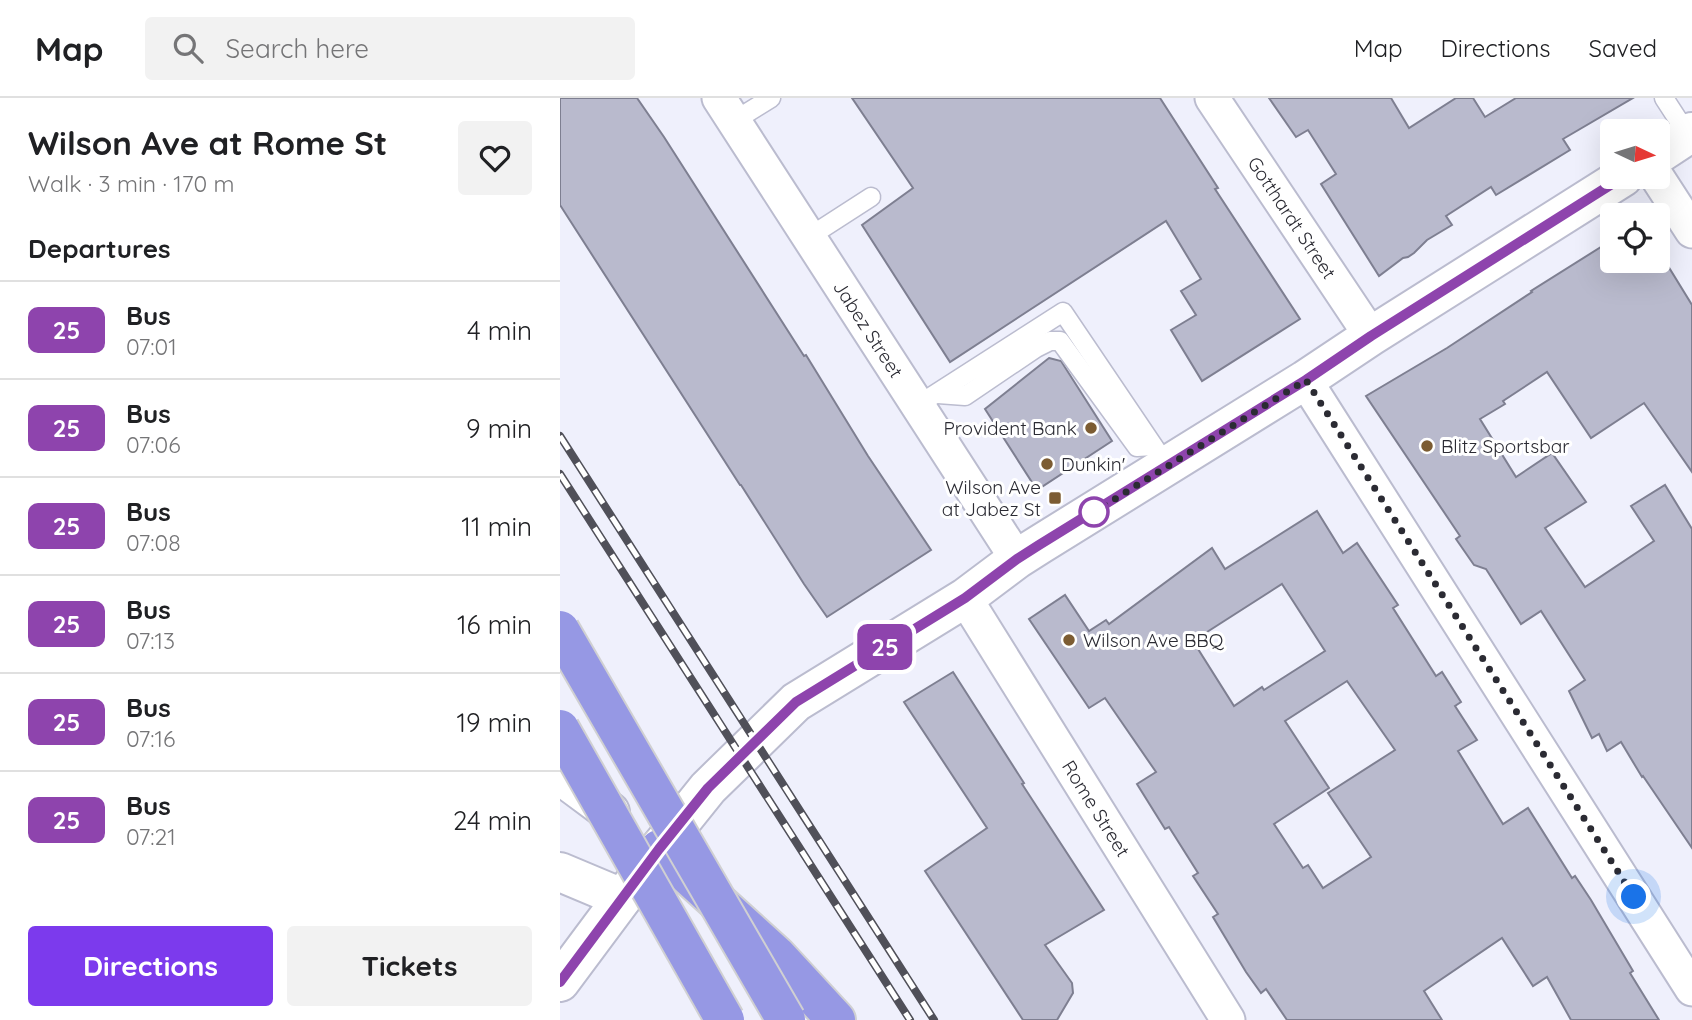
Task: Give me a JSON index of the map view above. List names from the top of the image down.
{
  "streets": {
    "street": ["Gotthardt Street", "Jabez Street", "Rome Street"]
  },
  "places": {
    "other": [
      "Provident Bank",
      "Blitz Sportsbar",
      "Dunkin'",
      "Wilson Ave BBQ"
    ],
    "transit": ["Wilson Ave at Jabez St"]
  },
  "lines": ["bus line 25"],
  "north": "right",
  "page": {
    "header": "Map",
    "search": "Search here",
    "nav": ["Map", "Directions", "Saved"],
    "heading": [
      ["Wilson Ave at Rome St", "Walk · 3 min · 170 m"],
      "Departures"
    ],
    "on_map": "25",
    "list": [
      {
        "mark": "25",
        "name": "Bus",
        "note": "07:01",
        "value": "4 min"
      },
      {
        "mark": "25",
        "name": "Bus",
        "note": "07:06",
        "value": "9 min"
      },
      {
        "mark": "25",
        "name": "Bus",
        "note": "07:08",
        "value": "11 min"
      },
      {
        "mark": "25",
        "name": "Bus",
        "note": "07:13",
        "value": "16 min"
      },
      {
        "mark": "25",
        "name": "Bus",
        "note": "07:16",
        "value": "19 min"
      },
      {
        "mark": "25",
        "name": "Bus",
        "note": "07:21",
        "value": "24 min"
      }
    ],
    "buttons": ["Directions", "Tickets"]
  }
}
